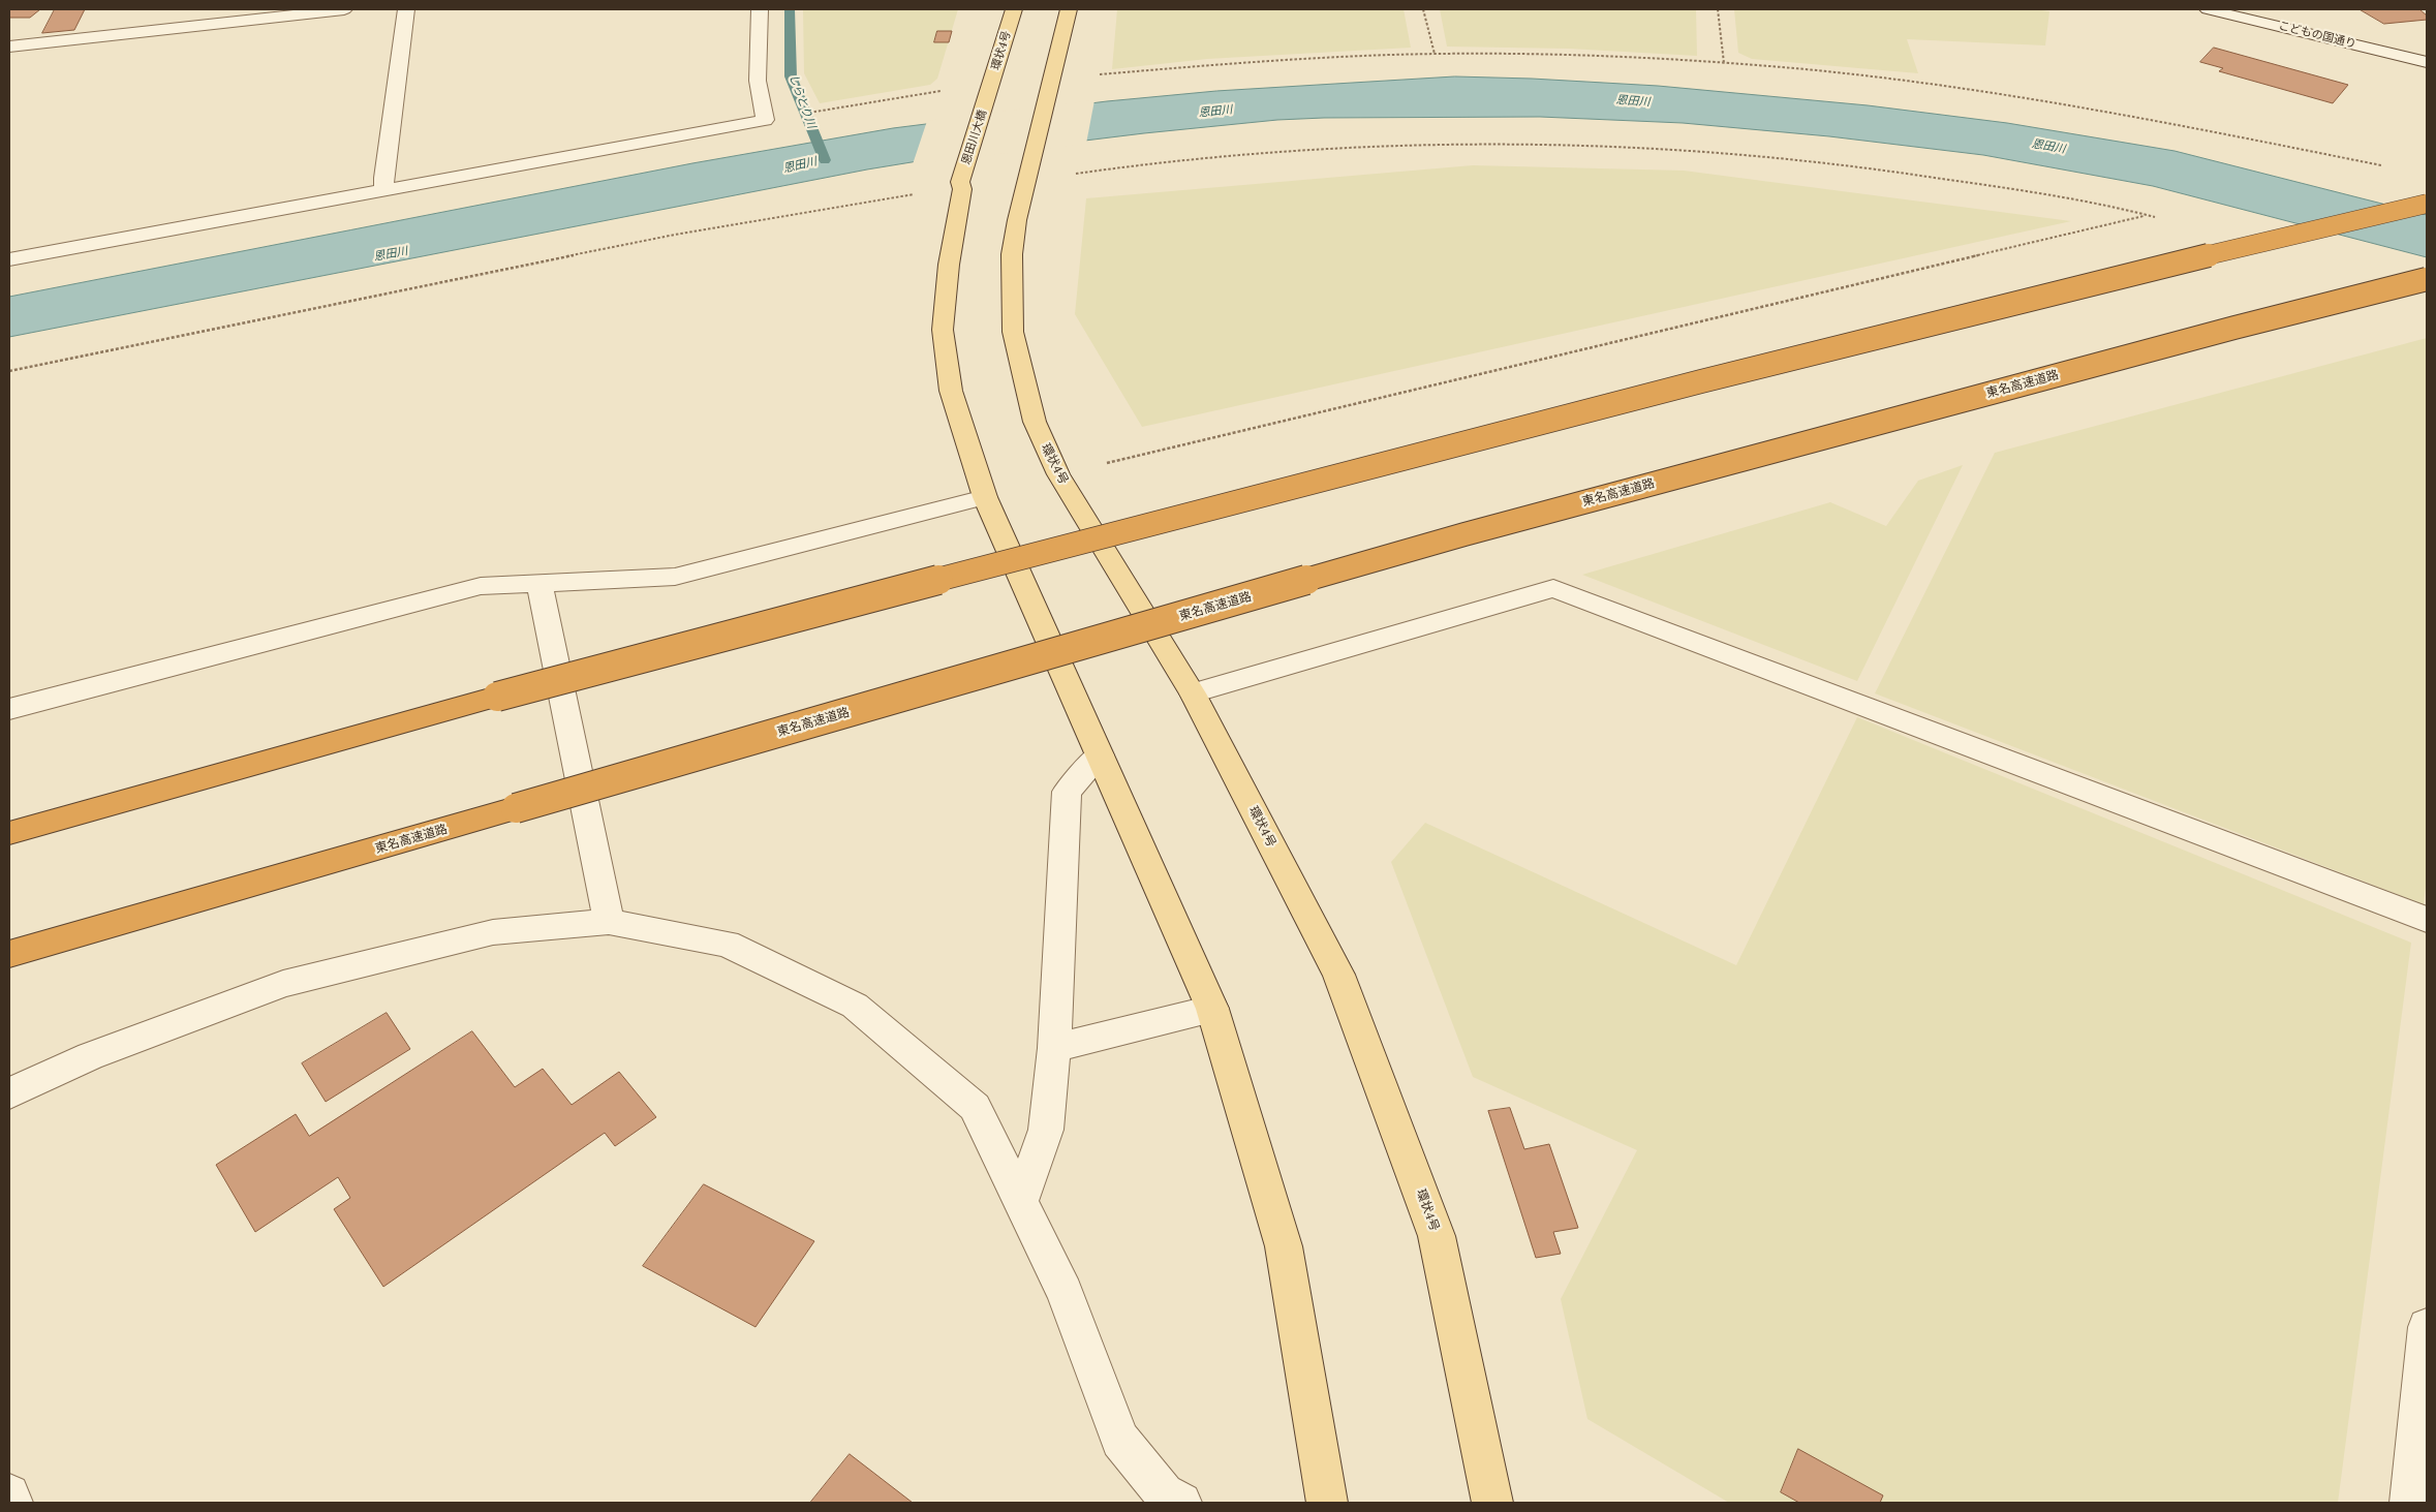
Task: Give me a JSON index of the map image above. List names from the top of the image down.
{
  "streets": {
    "highway": ["東名高速道路"],
    "main road": ["環状4号", "恩田川大橋"],
    "street": ["こどもの国通り"]
  },
  "crossings": [
    ["環状4号", "恩田川大橋"]
  ],
  "water": ["しらとり川", "恩田川"]
}
